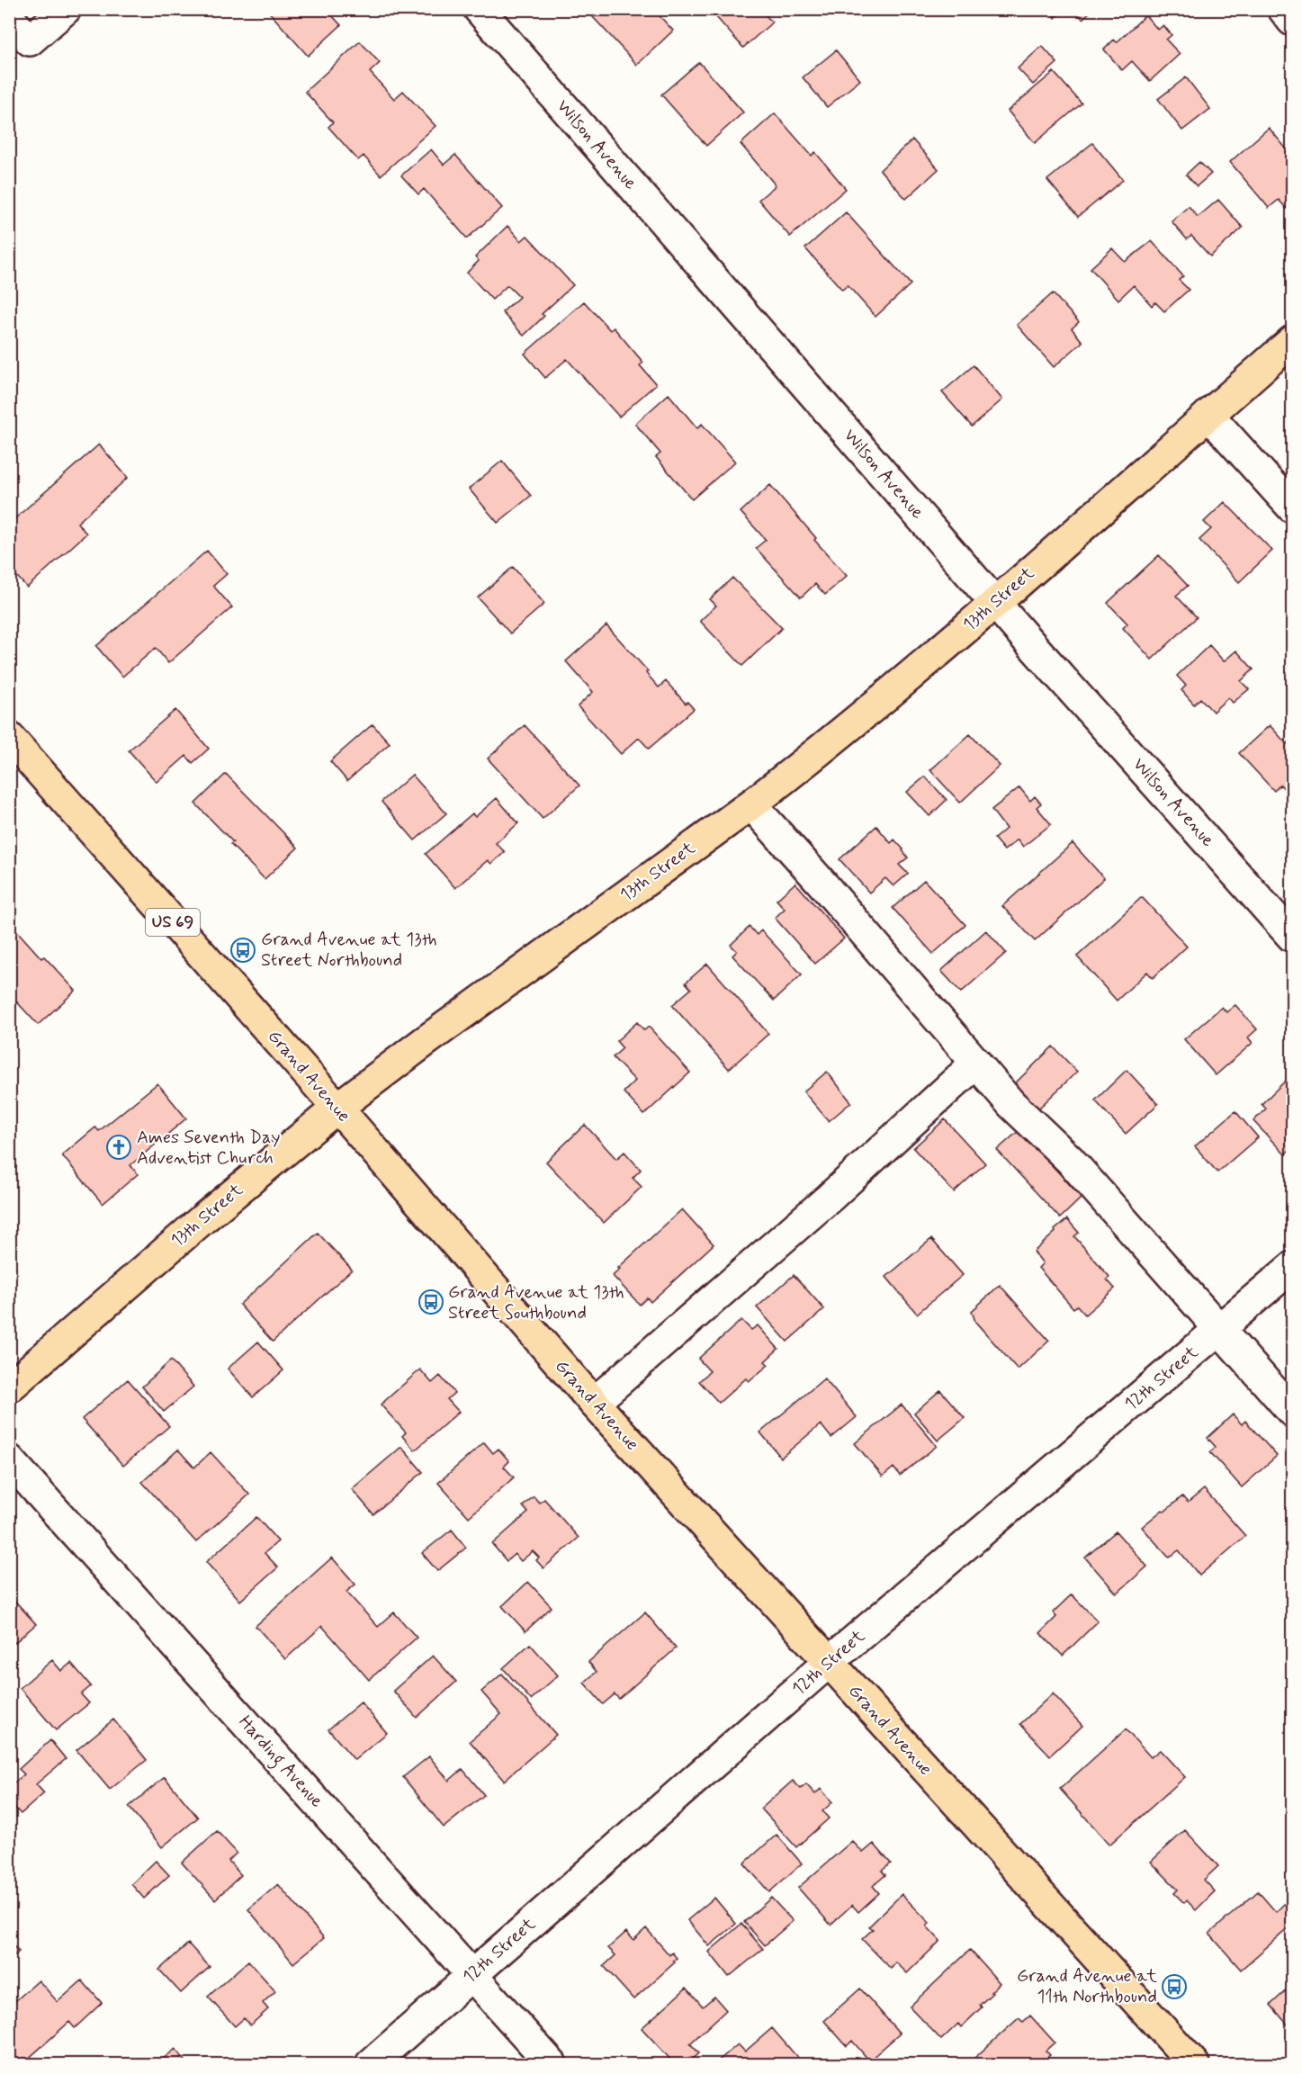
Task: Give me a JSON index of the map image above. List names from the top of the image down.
{
  "streets": {
    "main road": ["13th Street", "US 69", "Grand Avenue"],
    "street": ["Wilson Avenue", "12th Street", "Harding Avenue"]
  },
  "crossings": [
    ["Wilson Avenue", "13th Street"],
    ["13th Street", "Grand Avenue"],
    ["Grand Avenue", "12th Street"],
    ["12th Street", "Harding Avenue"]
  ],
  "places": {
    "bus stop": ["Grand Avenue at 13th Street Northbound", "Grand Avenue at 13th Street Southbound", "Grand Avenue at 11th Northbound"],
    "church": ["Ames Seventh Day Adventist Church"]
  }
}
